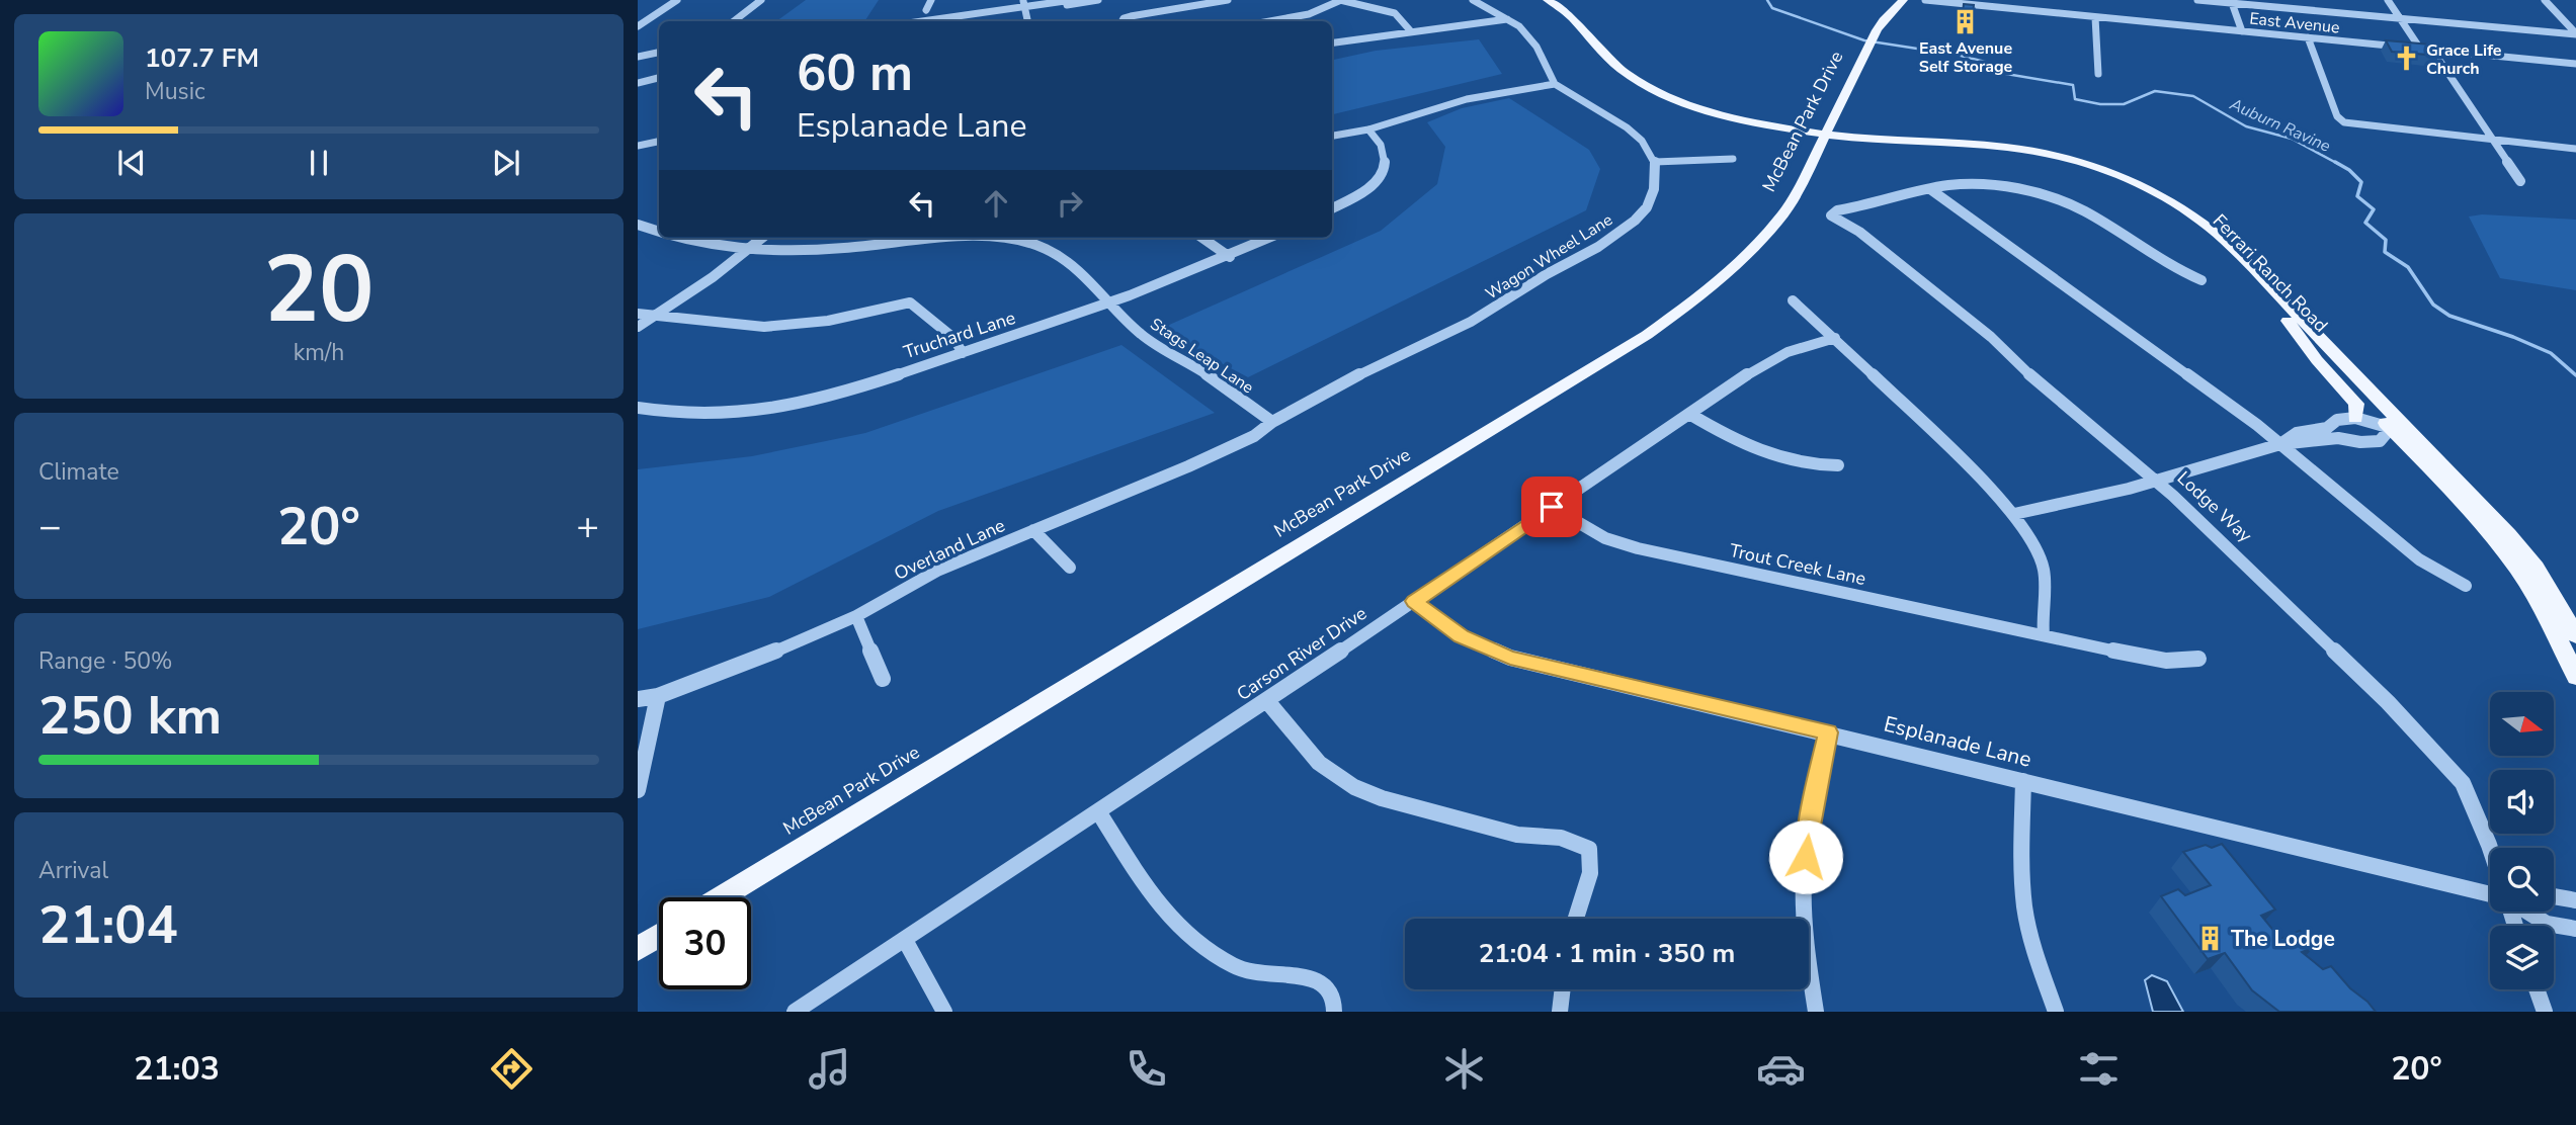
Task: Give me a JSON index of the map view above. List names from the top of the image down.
{
  "streets": {
    "main road": ["McBean Park Drive", "Ferrari Ranch Road"],
    "street": [
      "East Avenue",
      "Wagon Wheel Lane",
      "Truchard Lane",
      "Stags Leap Lane",
      "Lodge Way",
      "Overland Lane",
      "Trout Creek Lane",
      "Carson River Drive",
      "Esplanade Lane"
    ]
  },
  "crossings": [
    ["McBean Park Drive", "Ferrari Ranch Road"],
    ["Wagon Wheel Lane", "Stags Leap Lane"],
    ["Wagon Wheel Lane", "Overland Lane"],
    ["Truchard Lane", "Stags Leap Lane"],
    ["Stags Leap Lane", "Overland Lane"],
    ["Trout Creek Lane", "Carson River Drive"],
    ["Carson River Drive", "Esplanade Lane"]
  ],
  "water": ["Auburn Ravine"],
  "places": {
    "building": ["East Avenue Self Storage", "The Lodge"],
    "church": ["Grace Life Church"]
  },
  "north": "right",
  "page": {
    "turn": ["60 m", "Esplanade Lane"],
    "song": ["107.7 FM", "Music"],
    "tile": [
      ["20", "km/h"],
      "Climate",
      ["Range · 50%", "250 km"],
      ["Arrival", "21:04"]
    ],
    "heat": ["−", "20°", "+"],
    "limit": "30",
    "trip": "21:04 · 1 min · 350 m",
    "tabs": ["21:03", "20°"]
  }
}
